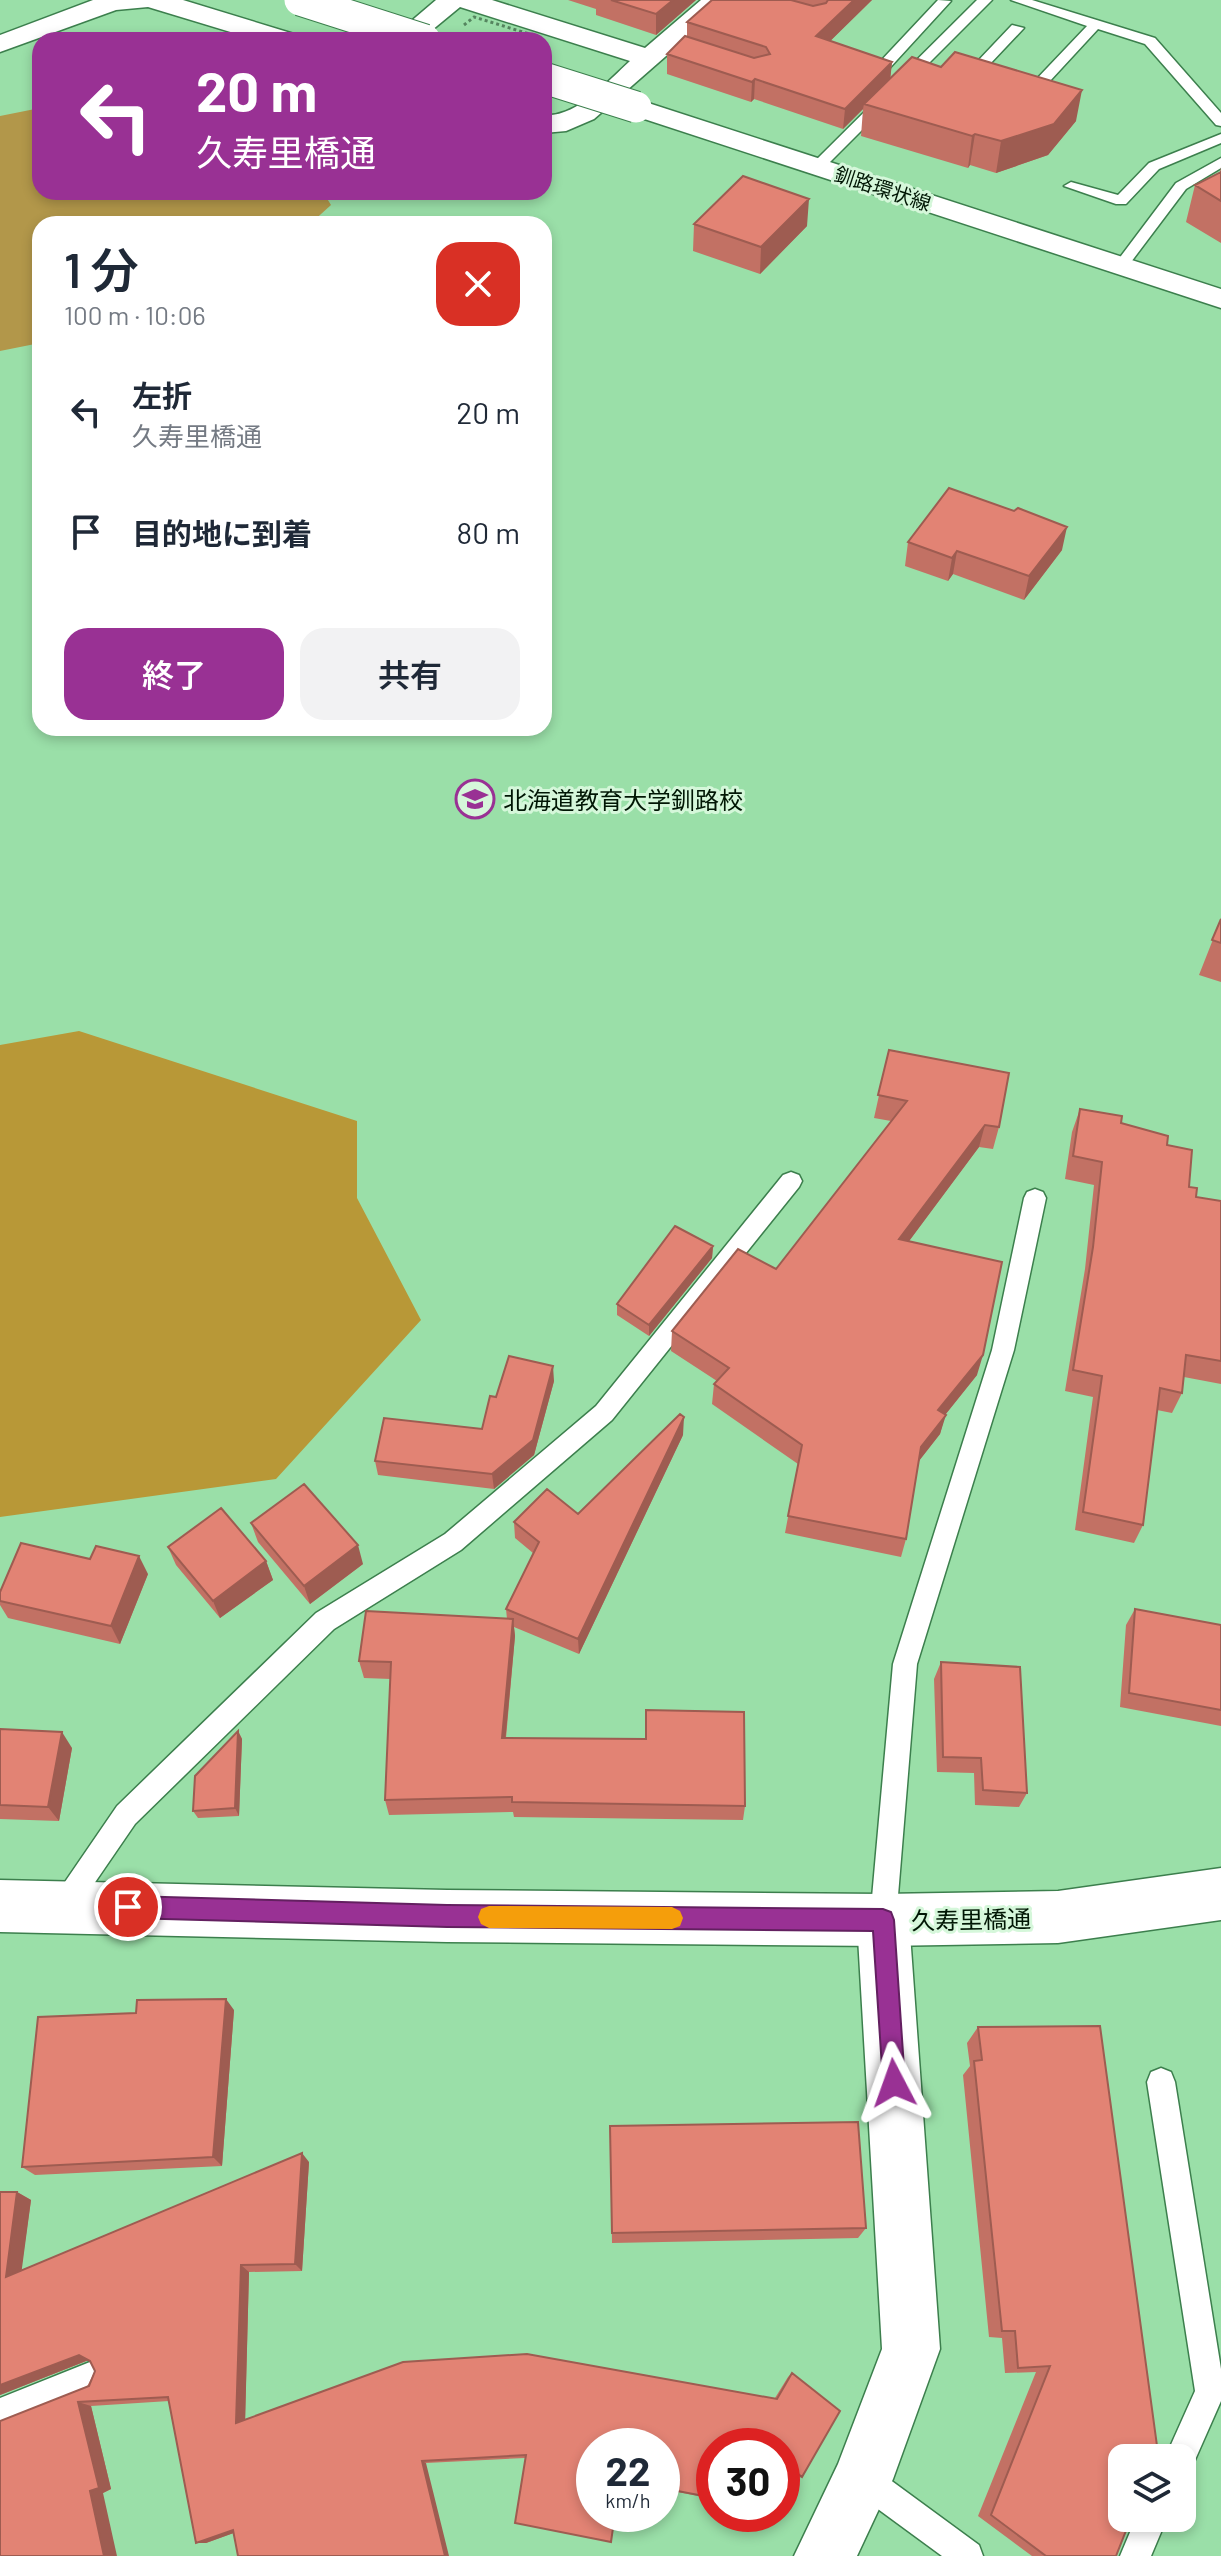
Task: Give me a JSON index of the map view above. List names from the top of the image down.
{
  "streets": {
    "street": ["釧路環状線", "久寿里橋通"]
  },
  "places": {
    "school or university": ["北海道教育大学釧路校"]
  },
  "page": {
    "turn": ["20 m", "久寿里橋通"],
    "heading": ["1 分", "100 m · 10:06"],
    "list": [
      {
        "name": "左折",
        "note": "久寿里橋通",
        "value": "20 m"
      },
      {
        "name": "目的地に到着",
        "value": "80 m"
      }
    ],
    "buttons": ["終了", "共有"],
    "speed": "22 km/h",
    "limit": "30"
  }
}
